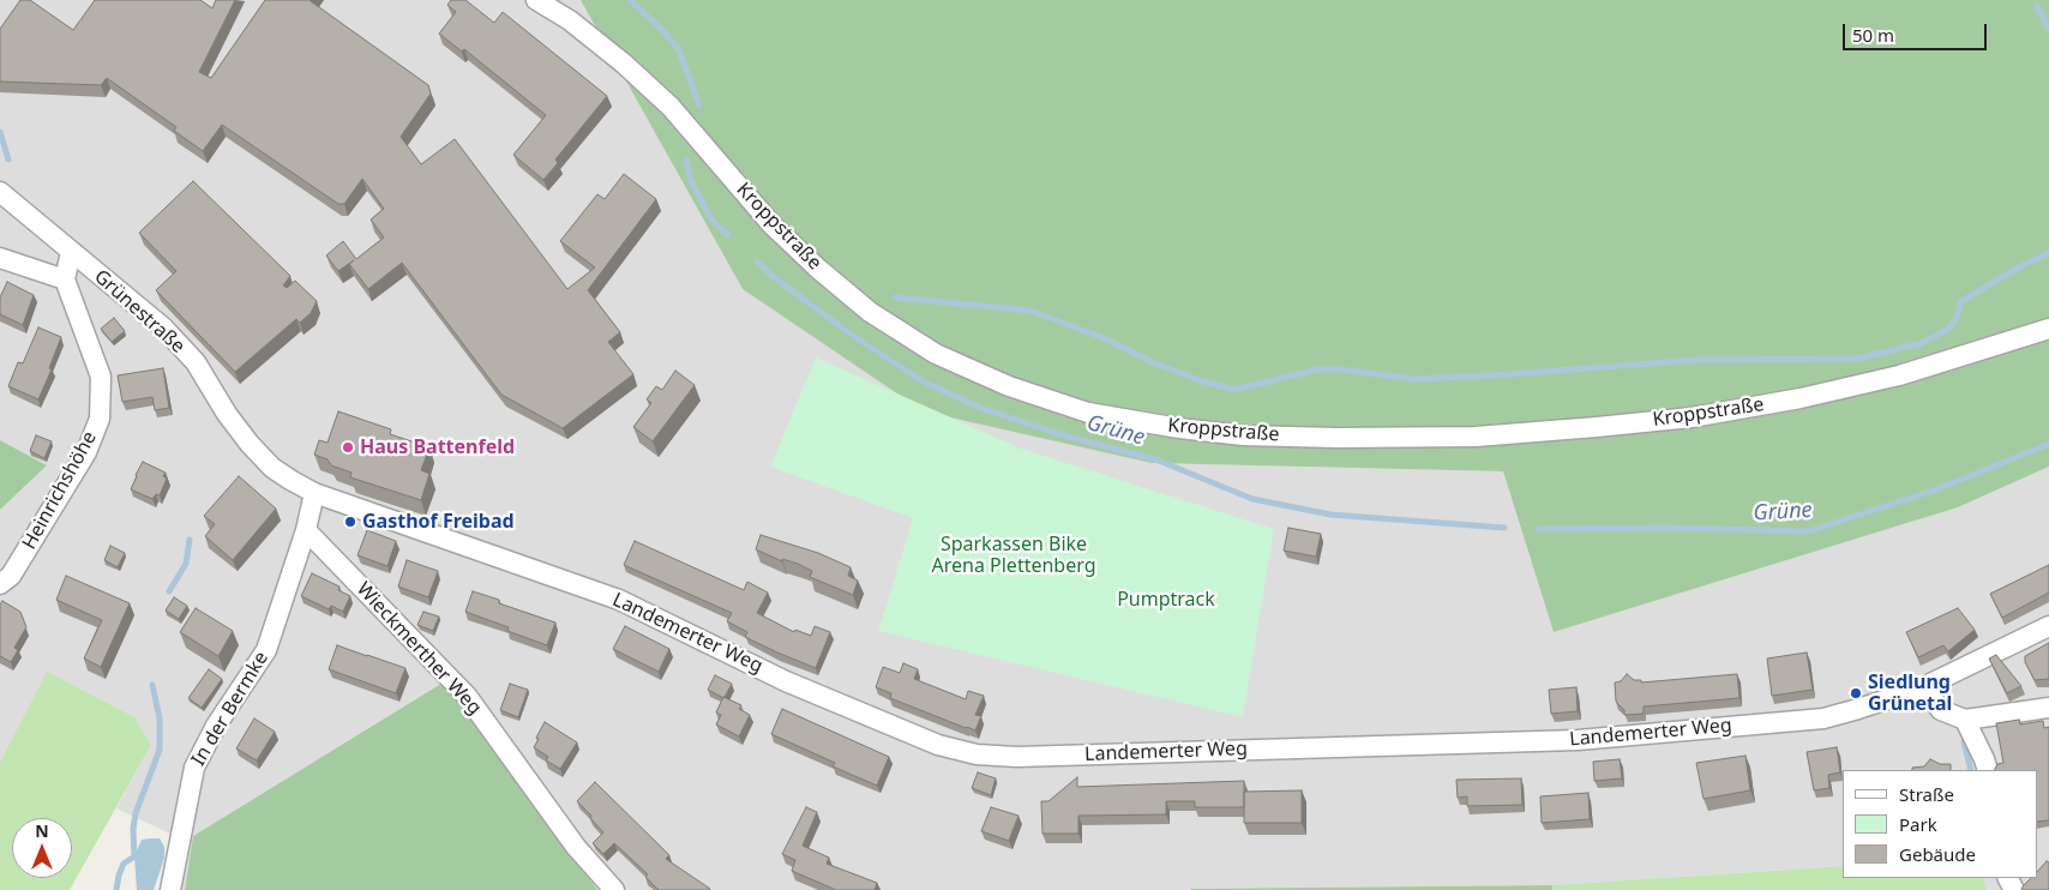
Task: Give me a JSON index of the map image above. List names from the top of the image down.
{
  "streets": {
    "street": [
      "Kroppstraße",
      "Grünestraße",
      "Heinrichshöhe",
      "Landemerter Weg",
      "Wieckmerther Weg",
      "In der Bermke"
    ]
  },
  "crossings": [
    ["Grünestraße", "Landemerter Weg"],
    ["Wieckmerther Weg", "In der Bermke"]
  ],
  "water": ["Grüne"],
  "parks": ["Sparkassen Bike Arena Plettenberg", "Pumptrack"],
  "places": ["Haus Battenfeld", "Gasthof Freibad", "Siedlung Grünetal"],
  "legend": ["Straße", "Park", "Gebäude"],
  "scale_bar": "50 m",
  "north": "top"
}
